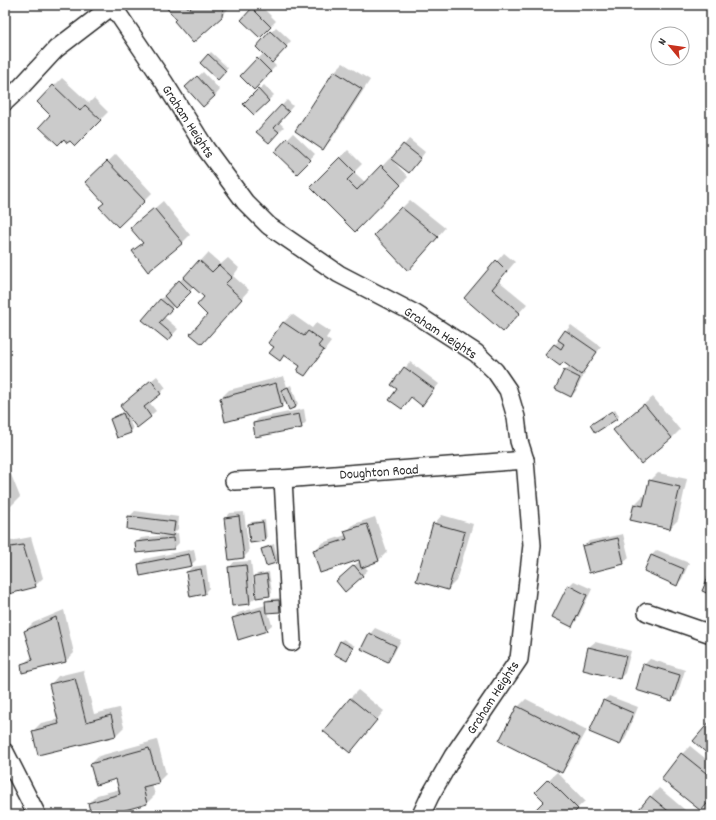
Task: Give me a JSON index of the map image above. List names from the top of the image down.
{
  "streets": {
    "street": ["Graham Heights", "Doughton Road"]
  },
  "crossings": [
    ["Graham Heights", "Doughton Road"]
  ],
  "north": "top left"
}
